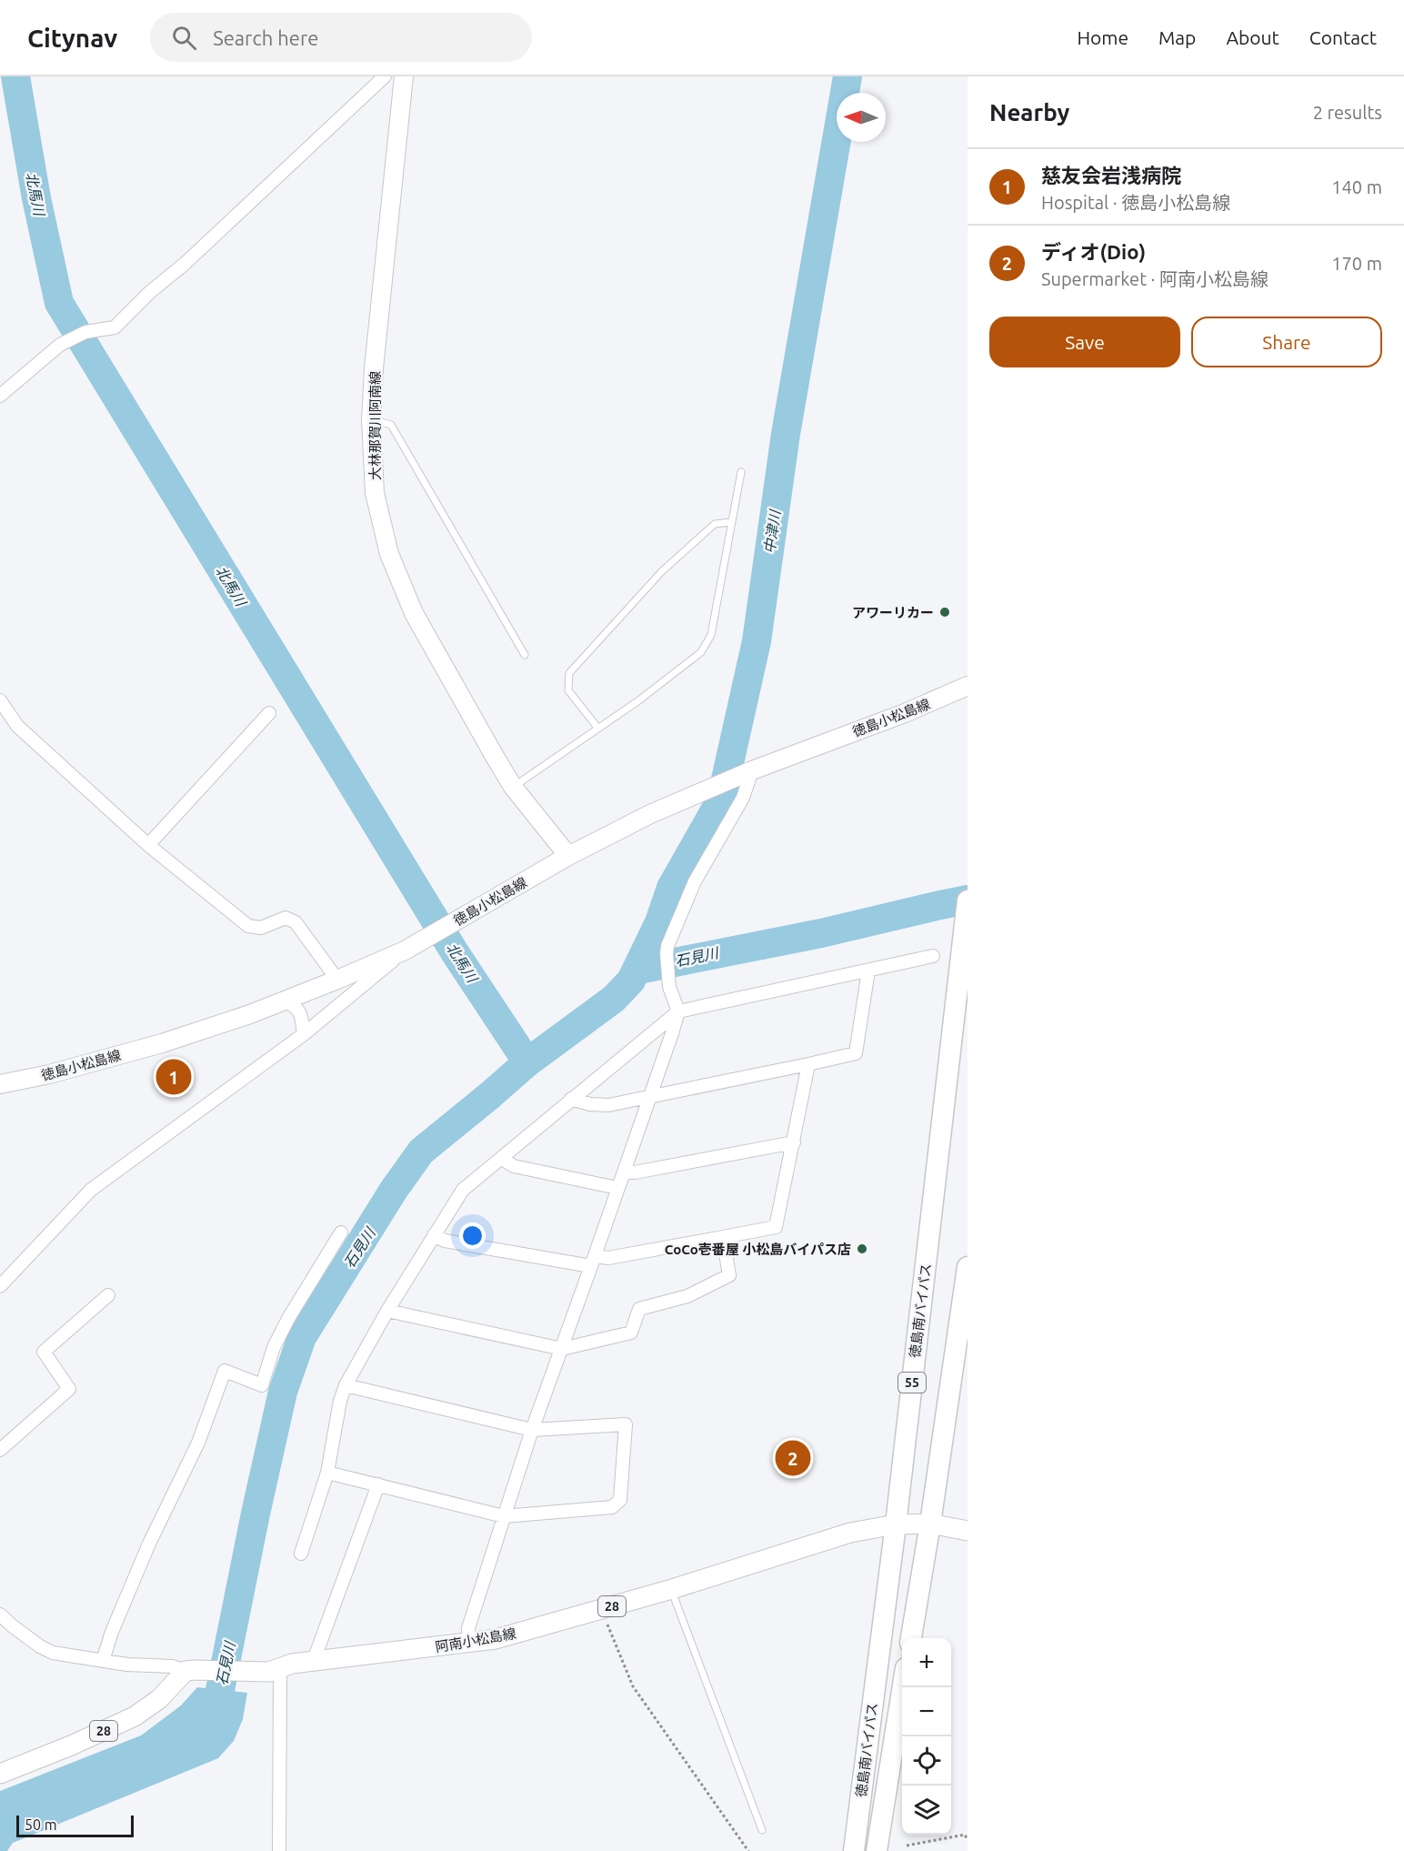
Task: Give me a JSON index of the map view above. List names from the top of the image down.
{
  "streets": {
    "highway": ["徳島南バイパス", "55"],
    "main road": [
      "大林那賀川阿南線",
      "徳島小松島線",
      "28",
      "阿南小松島線"
    ]
  },
  "crossings": [
    ["大林那賀川阿南線", "徳島小松島線"],
    ["徳島南バイパス", "阿南小松島線"],
    ["28", "阿南小松島線"]
  ],
  "water": ["北馬川", "中津川", "石見川"],
  "places": ["アワーリカー", "CoCo壱番屋 小松島バイパス店"],
  "scale_bar": "50 m",
  "north": "left",
  "page": {
    "header": "Citynav",
    "search": "Search here",
    "nav": [
      "Home",
      "Map",
      "About",
      "Contact"
    ],
    "heading": ["Nearby", "2 results"],
    "list": [
      {
        "mark": "1",
        "name": "慈友会岩浅病院",
        "note": "Hospital · 徳島小松島線",
        "value": "140 m"
      },
      {
        "mark": "2",
        "name": "ディオ(Dio)",
        "note": "Supermarket · 阿南小松島線",
        "value": "170 m"
      }
    ],
    "buttons": ["Save", "Share"],
    "pins": ["1", "2"],
    "map_buttons": ["+", "−"],
    "scale": "50 m"
  }
}
